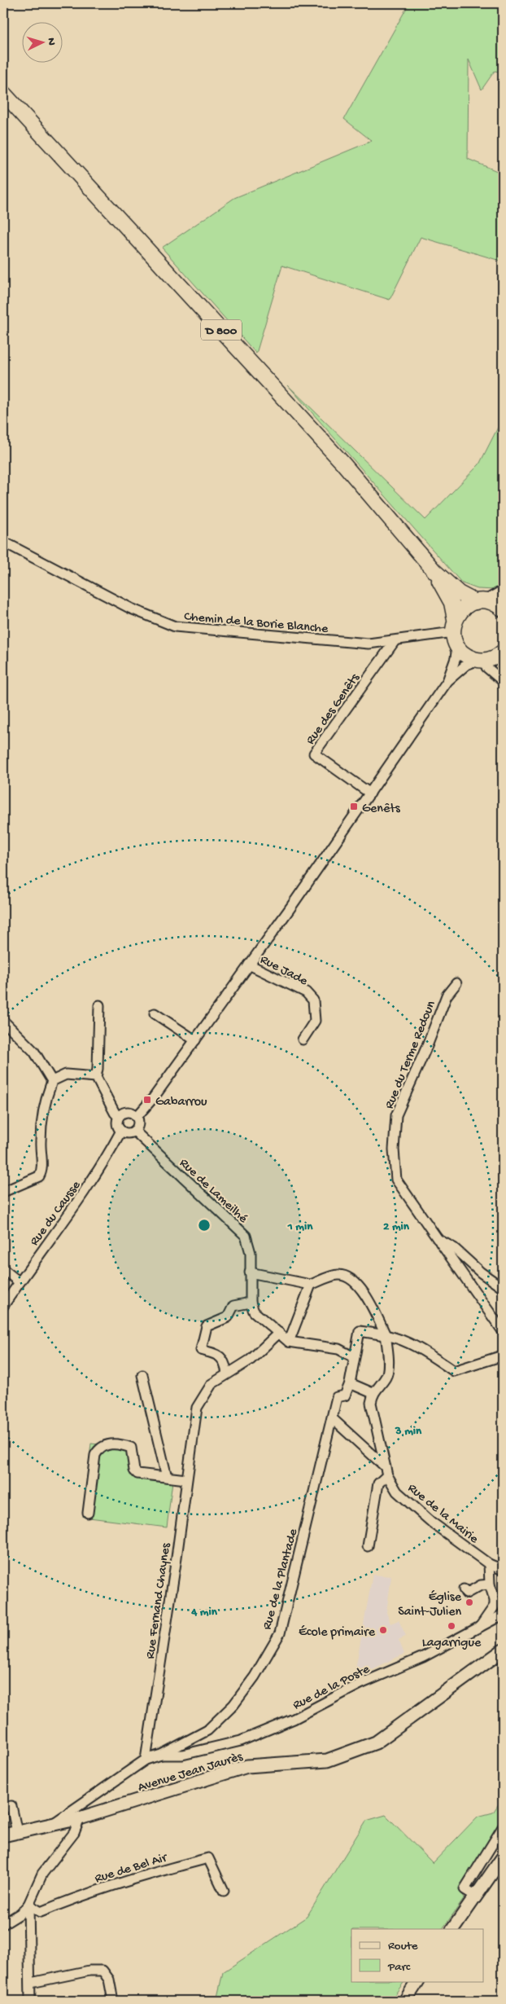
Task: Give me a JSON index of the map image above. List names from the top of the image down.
{
  "streets": {
    "main road": ["D 800"],
    "street": [
      "Chemin de la Borie Blanche",
      "Rue des Genêts",
      "Rue Jade",
      "Rue du Terme Redoun",
      "Rue de Lameilhé",
      "Rue du Causse",
      "Rue de la Mairie",
      "Rue de la Plantade",
      "Rue Fernand Chaynes",
      "Rue de la Poste",
      "Avenue Jean Jaurès",
      "Rue de Bel Air"
    ]
  },
  "crossings": [
    ["D 800", "Chemin de la Borie Blanche"],
    ["Chemin de la Borie Blanche", "Rue des Genêts"],
    ["Rue de Lameilhé", "Rue du Causse"],
    ["Rue de la Mairie", "Rue de la Plantade"],
    ["Rue de la Plantade", "Rue Fernand Chaynes"],
    ["Rue de la Plantade", "Rue de la Poste"]
  ],
  "places": {
    "transit": ["Genêts", "Gabarrou"],
    "other": ["Église Saint-Julien", "Lagarrigue", "École primaire"]
  },
  "legend": ["Route", "Parc"],
  "north": "right",
  "rings": [
    "1 min",
    "2 min",
    "3 min",
    "4 min"
  ]
}
